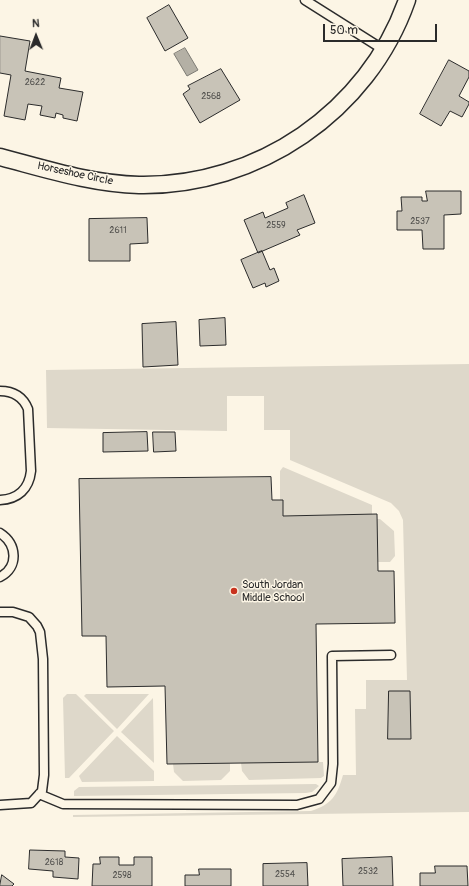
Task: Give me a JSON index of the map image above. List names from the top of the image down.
{
  "streets": {
    "street": ["Horseshoe Circle"]
  },
  "places": ["South Jordan Middle School"],
  "house_numbers": [
    "2622",
    "2568",
    "2537",
    "2559",
    "2611",
    "2618",
    "2532",
    "2554",
    "2598"
  ],
  "scale_bar": "50 m",
  "north": "top"
}
